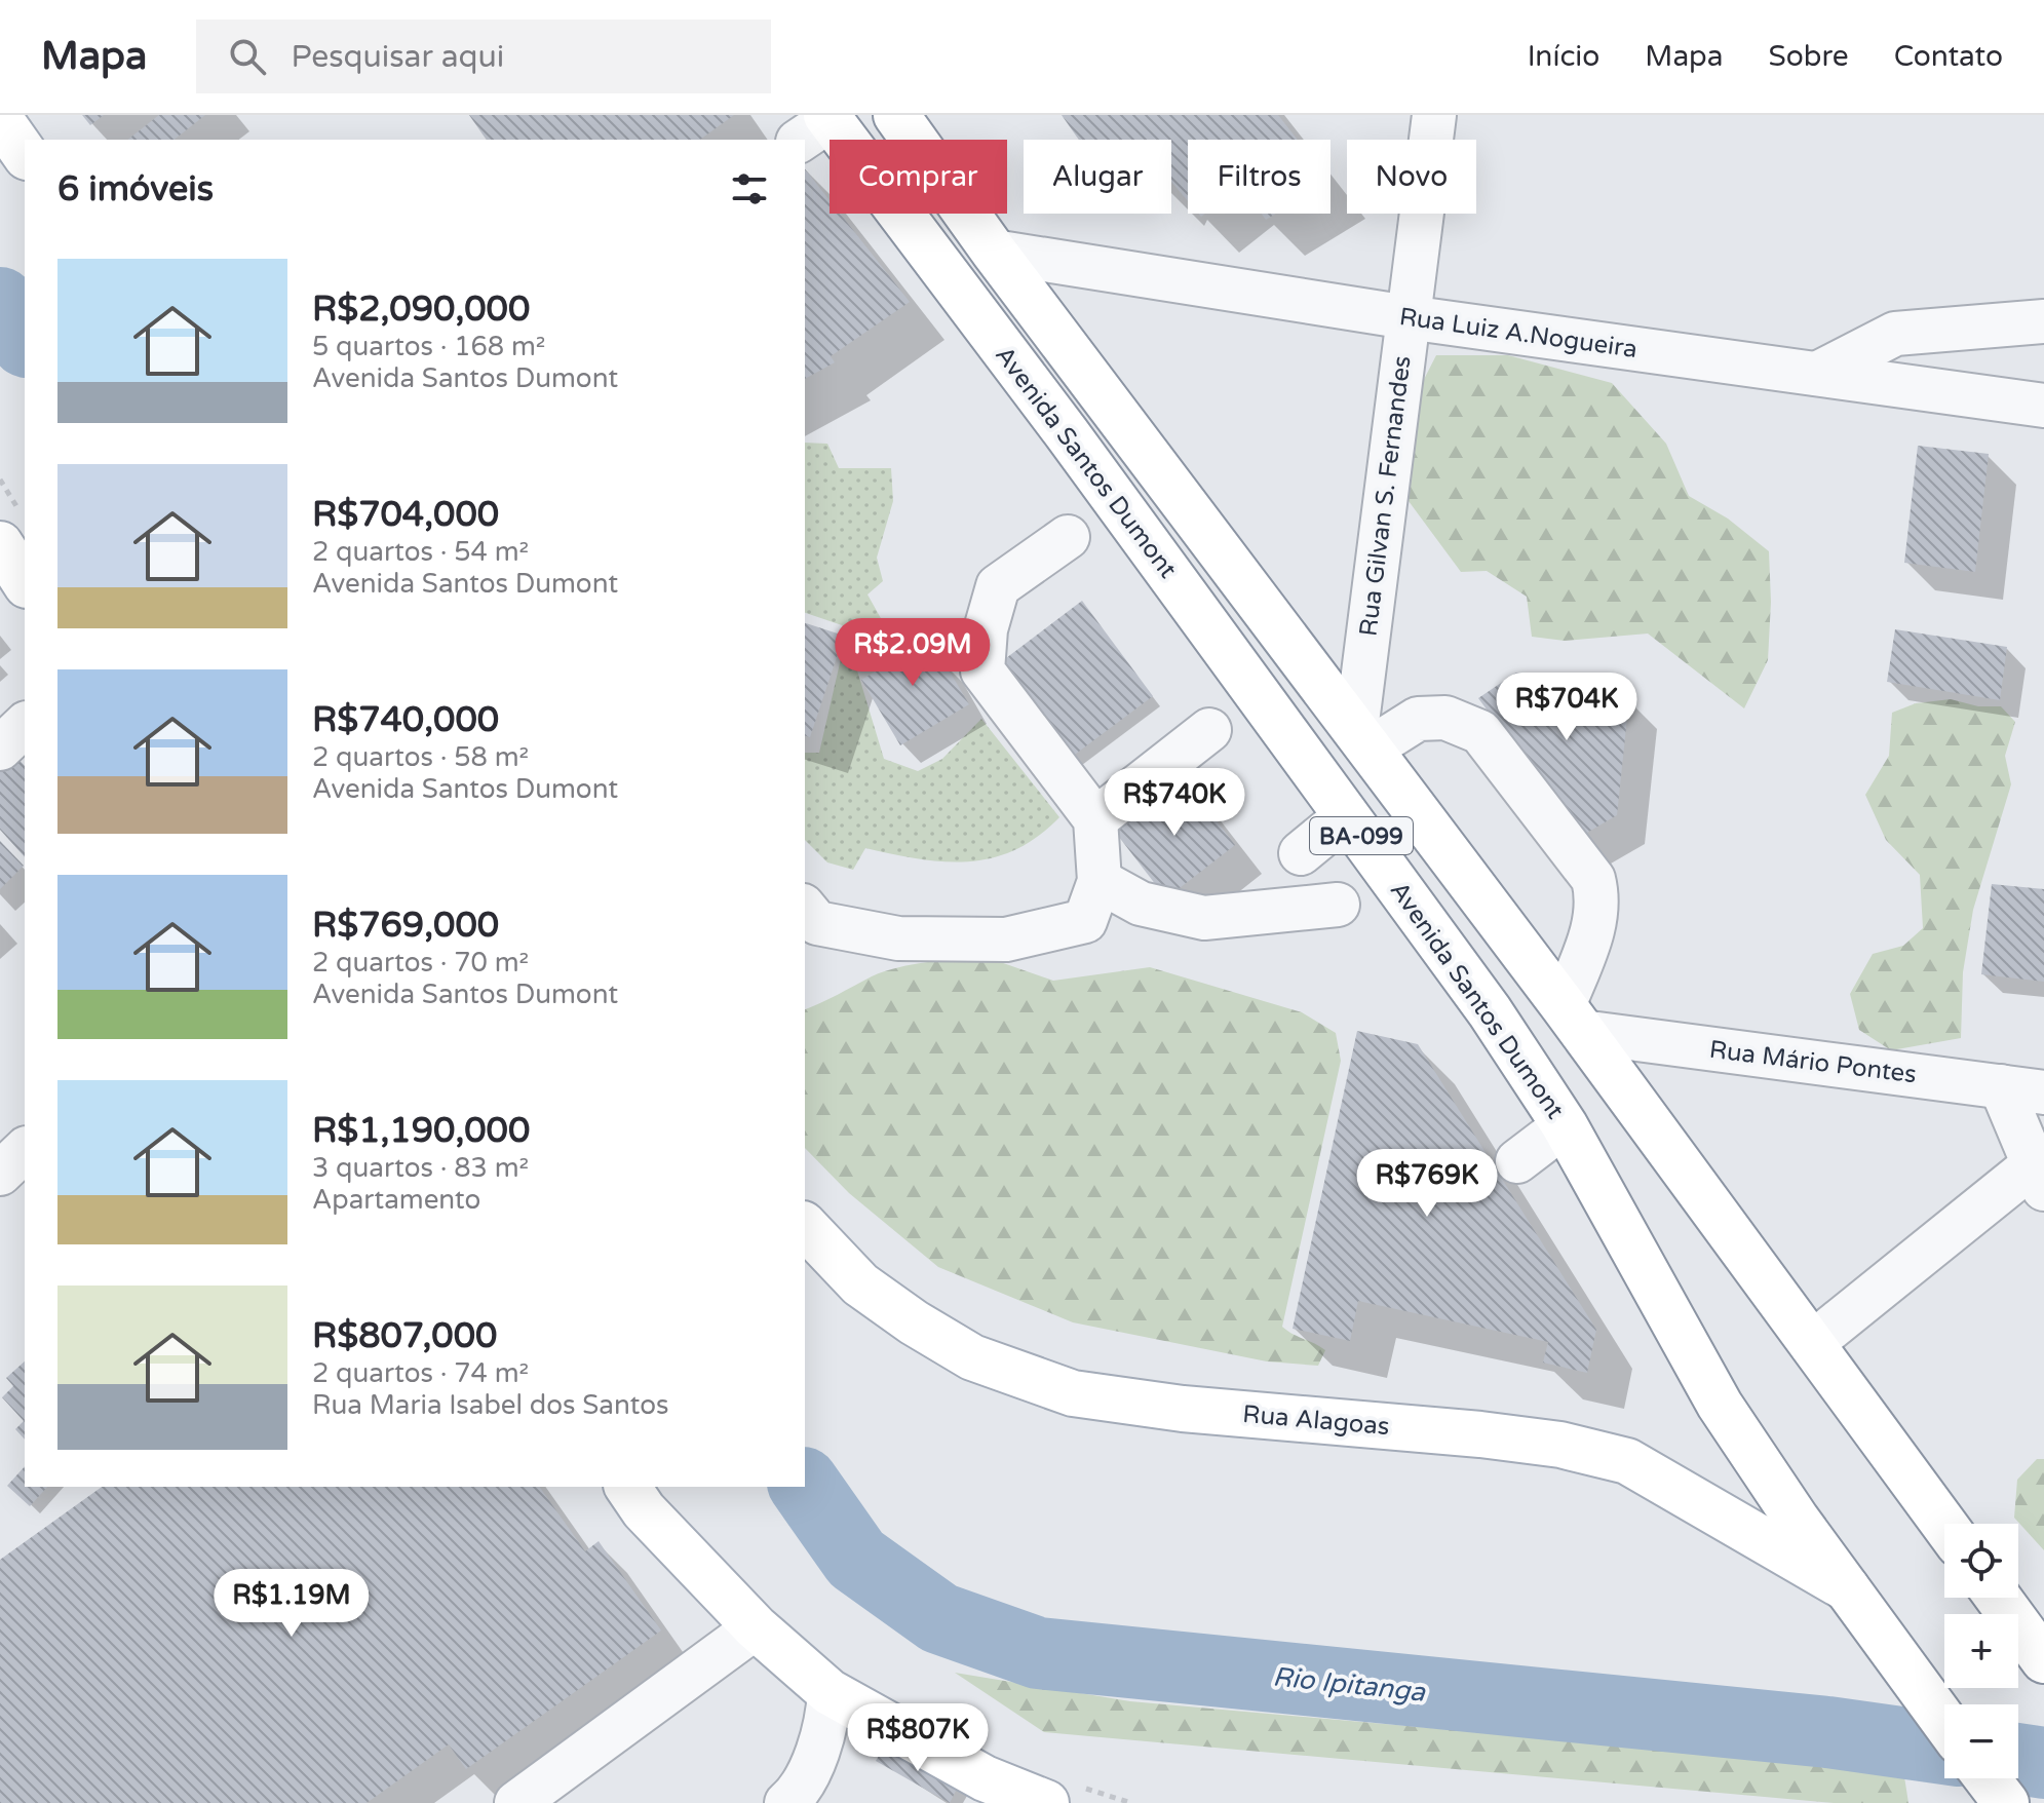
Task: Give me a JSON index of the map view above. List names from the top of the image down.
{
  "streets": {
    "main road": ["Avenida Santos Dumont", "BA-099", "Rua Alagoas"],
    "street": ["Rua Luiz A.Nogueira", "Rua Gilvan S. Fernandes", "Rua Mário Pontes"]
  },
  "crossings": [
    ["Rua Luiz A.Nogueira", "Rua Gilvan S. Fernandes"],
    ["Rua Luiz A.Nogueira", "BA-099"],
    ["Avenida Santos Dumont", "Rua Alagoas"],
    ["Rua Gilvan S. Fernandes", "BA-099"],
    ["BA-099", "Rua Mário Pontes"]
  ],
  "water": ["Rio Ipitanga"],
  "page": {
    "header": "Mapa",
    "search": "Pesquisar aqui",
    "nav": [
      "Início",
      "Mapa",
      "Sobre",
      "Contato"
    ],
    "chip": [
      "Comprar",
      "Alugar",
      "Filtros",
      "Novo"
    ],
    "heading": "6 imóveis",
    "list": [
      {
        "name": "R$2,090,000",
        "note": "5 quartos · 168 m² · Avenida Santos Dumont"
      },
      {
        "name": "R$704,000",
        "note": "2 quartos · 54 m² · Avenida Santos Dumont"
      },
      {
        "name": "R$740,000",
        "note": "2 quartos · 58 m² · Avenida Santos Dumont"
      },
      {
        "name": "R$769,000",
        "note": "2 quartos · 70 m² · Avenida Santos Dumont"
      },
      {
        "name": "R$1,190,000",
        "note": "3 quartos · 83 m² · Apartamento"
      },
      {
        "name": "R$807,000",
        "note": "2 quartos · 74 m² · Rua Maria Isabel dos Santos"
      }
    ],
    "price": [
      "R$2.09M",
      "R$704K",
      "R$740K",
      "R$769K",
      "R$1.19M",
      "R$807K"
    ],
    "map_buttons": ["+", "−"]
  }
}
